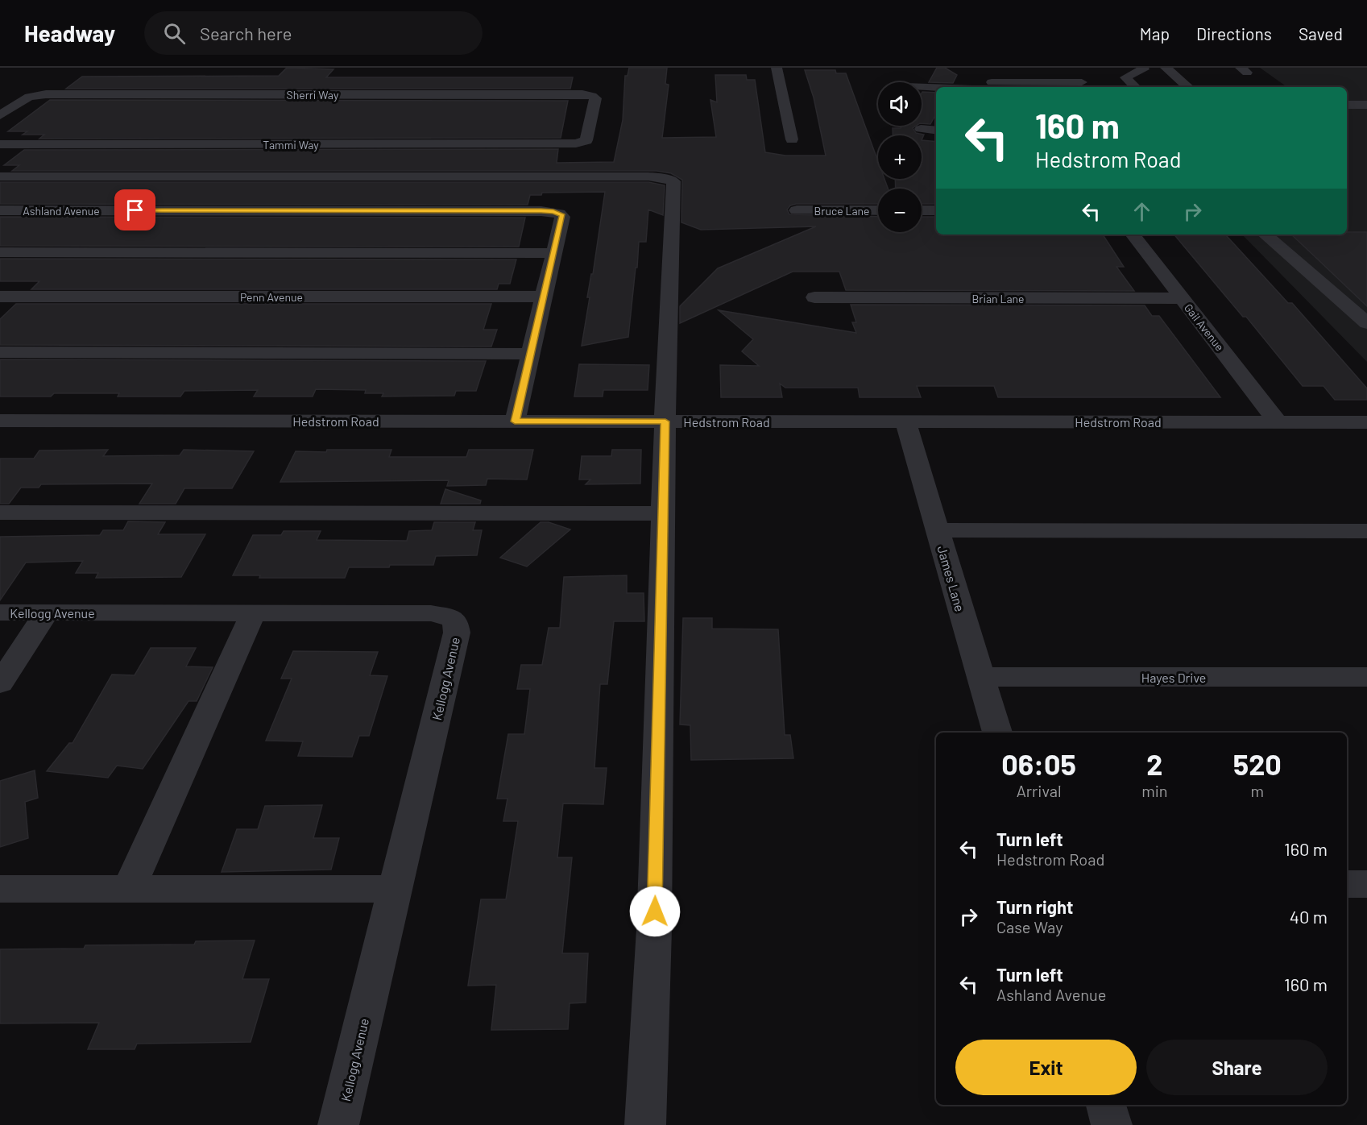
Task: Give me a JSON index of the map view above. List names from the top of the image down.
{
  "streets": {
    "street": [
      "Sherri Way",
      "Tammi Way",
      "Ashland Avenue",
      "Bruce Lane",
      "Penn Avenue",
      "Brian Lane",
      "Gail Avenue",
      "Hedstrom Road",
      "James Lane",
      "Kellogg Avenue",
      "Hayes Drive"
    ]
  },
  "crossings": [
    ["Sherri Way", "Tammi Way"],
    ["Brian Lane", "Gail Avenue"],
    ["Gail Avenue", "Hedstrom Road"],
    ["Hedstrom Road", "James Lane"],
    ["James Lane", "Hayes Drive"]
  ],
  "page": {
    "header": "Headway",
    "search": "Search here",
    "nav": ["Map", "Directions", "Saved"],
    "map_buttons": ["+", "−"],
    "turn": ["160 m", "Hedstrom Road"],
    "eta": [
      "06:05",
      "Arrival",
      "2",
      "min",
      "520",
      "m"
    ],
    "list": [
      {
        "name": "Turn left",
        "note": "Hedstrom Road",
        "value": "160 m"
      },
      {
        "name": "Turn right",
        "note": "Case Way",
        "value": "40 m"
      },
      {
        "name": "Turn left",
        "note": "Ashland Avenue",
        "value": "160 m"
      }
    ],
    "buttons": ["Exit", "Share"]
  }
}
